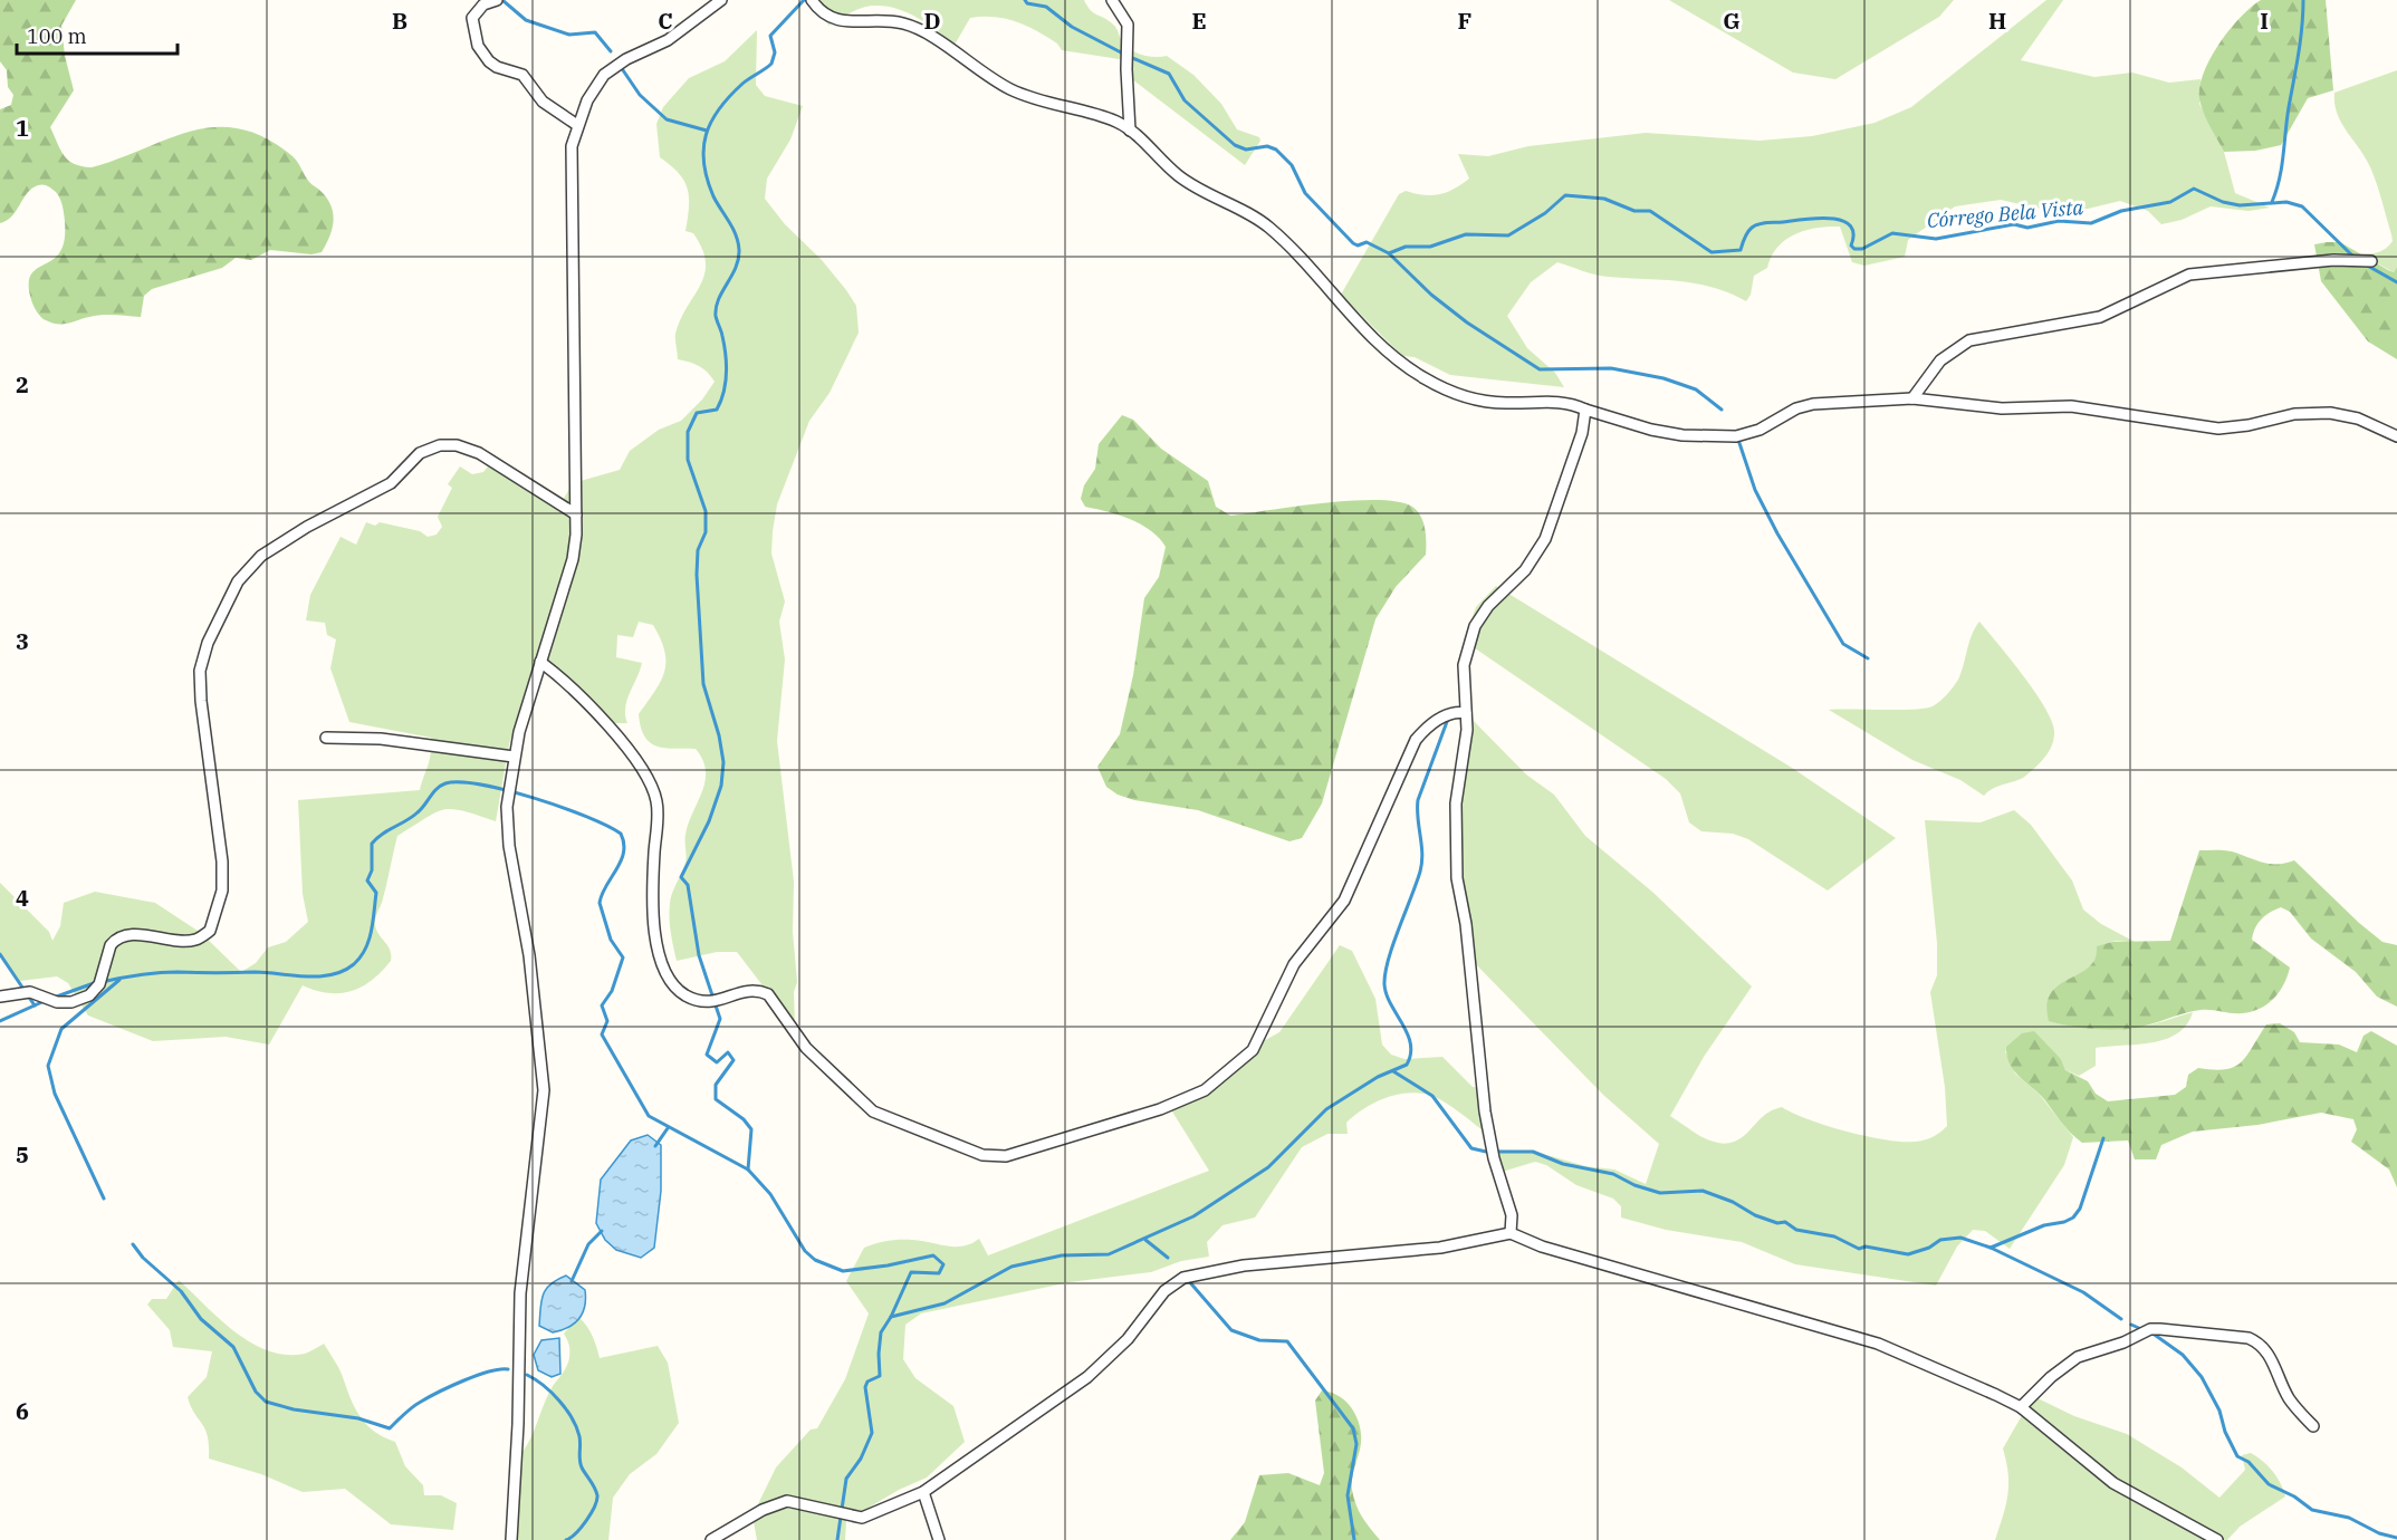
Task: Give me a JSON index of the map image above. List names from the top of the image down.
{
  "water": ["Córrego Bela Vista"],
  "scale_bar": "100 m",
  "grid": {
    "columns": [
      "B",
      "C",
      "D",
      "E",
      "F",
      "G",
      "H",
      "I"
    ],
    "rows": [
      "1",
      "2",
      "3",
      "4",
      "5",
      "6"
    ]
  }
}
